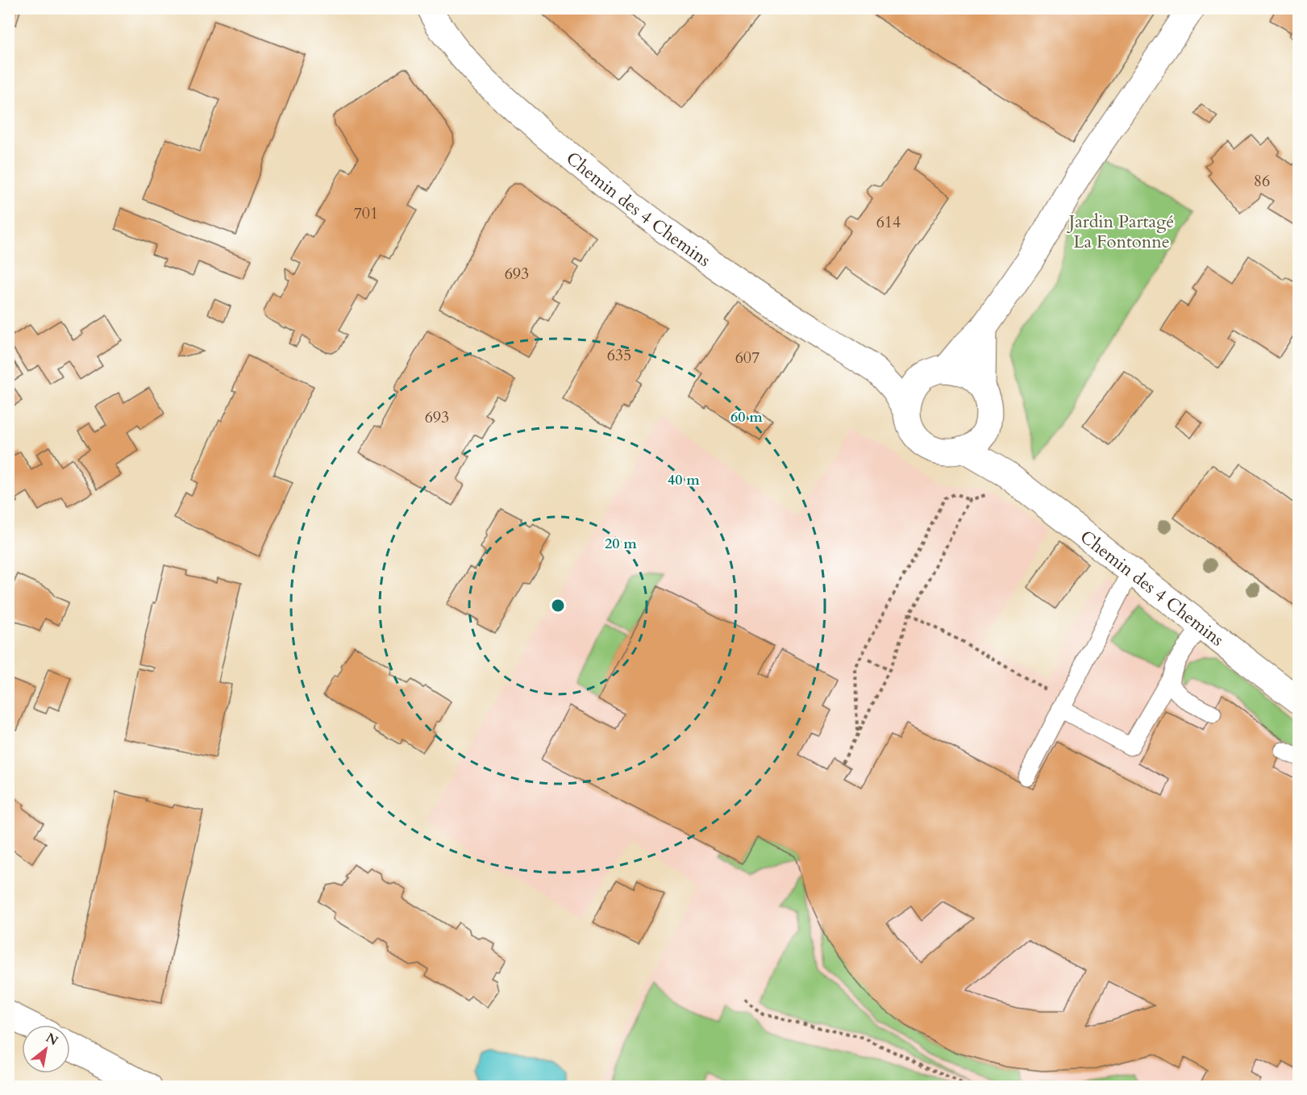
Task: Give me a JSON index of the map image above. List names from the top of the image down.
{
  "streets": {
    "street": ["Chemin des 4 Chemins"]
  },
  "parks": ["Jardin Partagé La Fontonne"],
  "house_numbers": [
    "86",
    "701",
    "614",
    "693",
    "635",
    "607",
    "693"
  ],
  "north": "top right",
  "rings": ["60 m", "40 m", "20 m"]
}
